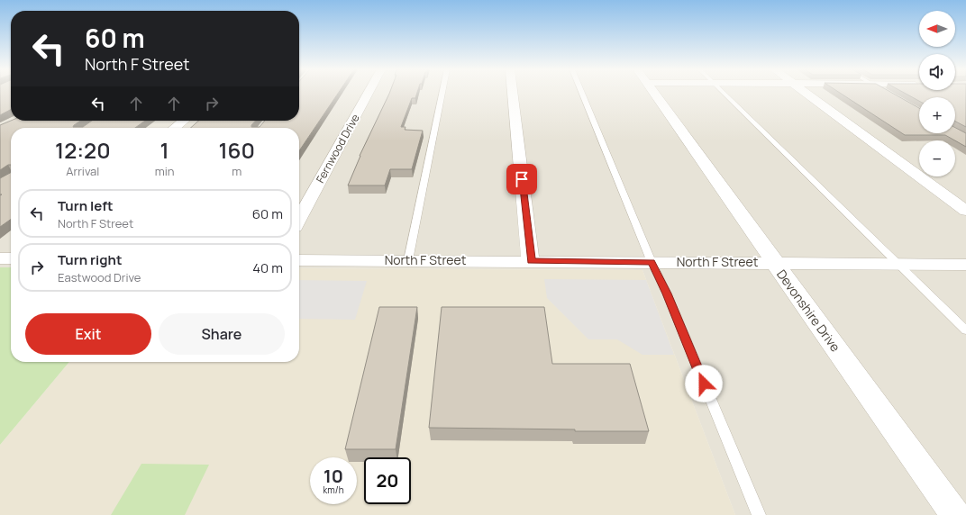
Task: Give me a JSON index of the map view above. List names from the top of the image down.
{
  "streets": {
    "street": ["Fernwood Drive", "North F Street", "Devonshire Drive"]
  },
  "crossings": [
    ["North F Street", "Devonshire Drive"]
  ],
  "north": "left",
  "page": {
    "map_buttons": ["+", "−"],
    "turn": ["60 m", "North F Street"],
    "eta": [
      "12:20",
      "Arrival",
      "1",
      "min",
      "160",
      "m"
    ],
    "list": [
      {
        "name": "Turn left",
        "note": "North F Street",
        "value": "60 m"
      },
      {
        "name": "Turn right",
        "note": "Eastwood Drive",
        "value": "40 m"
      }
    ],
    "buttons": ["Exit", "Share"],
    "speed": "10 km/h",
    "limit": "20"
  }
}
